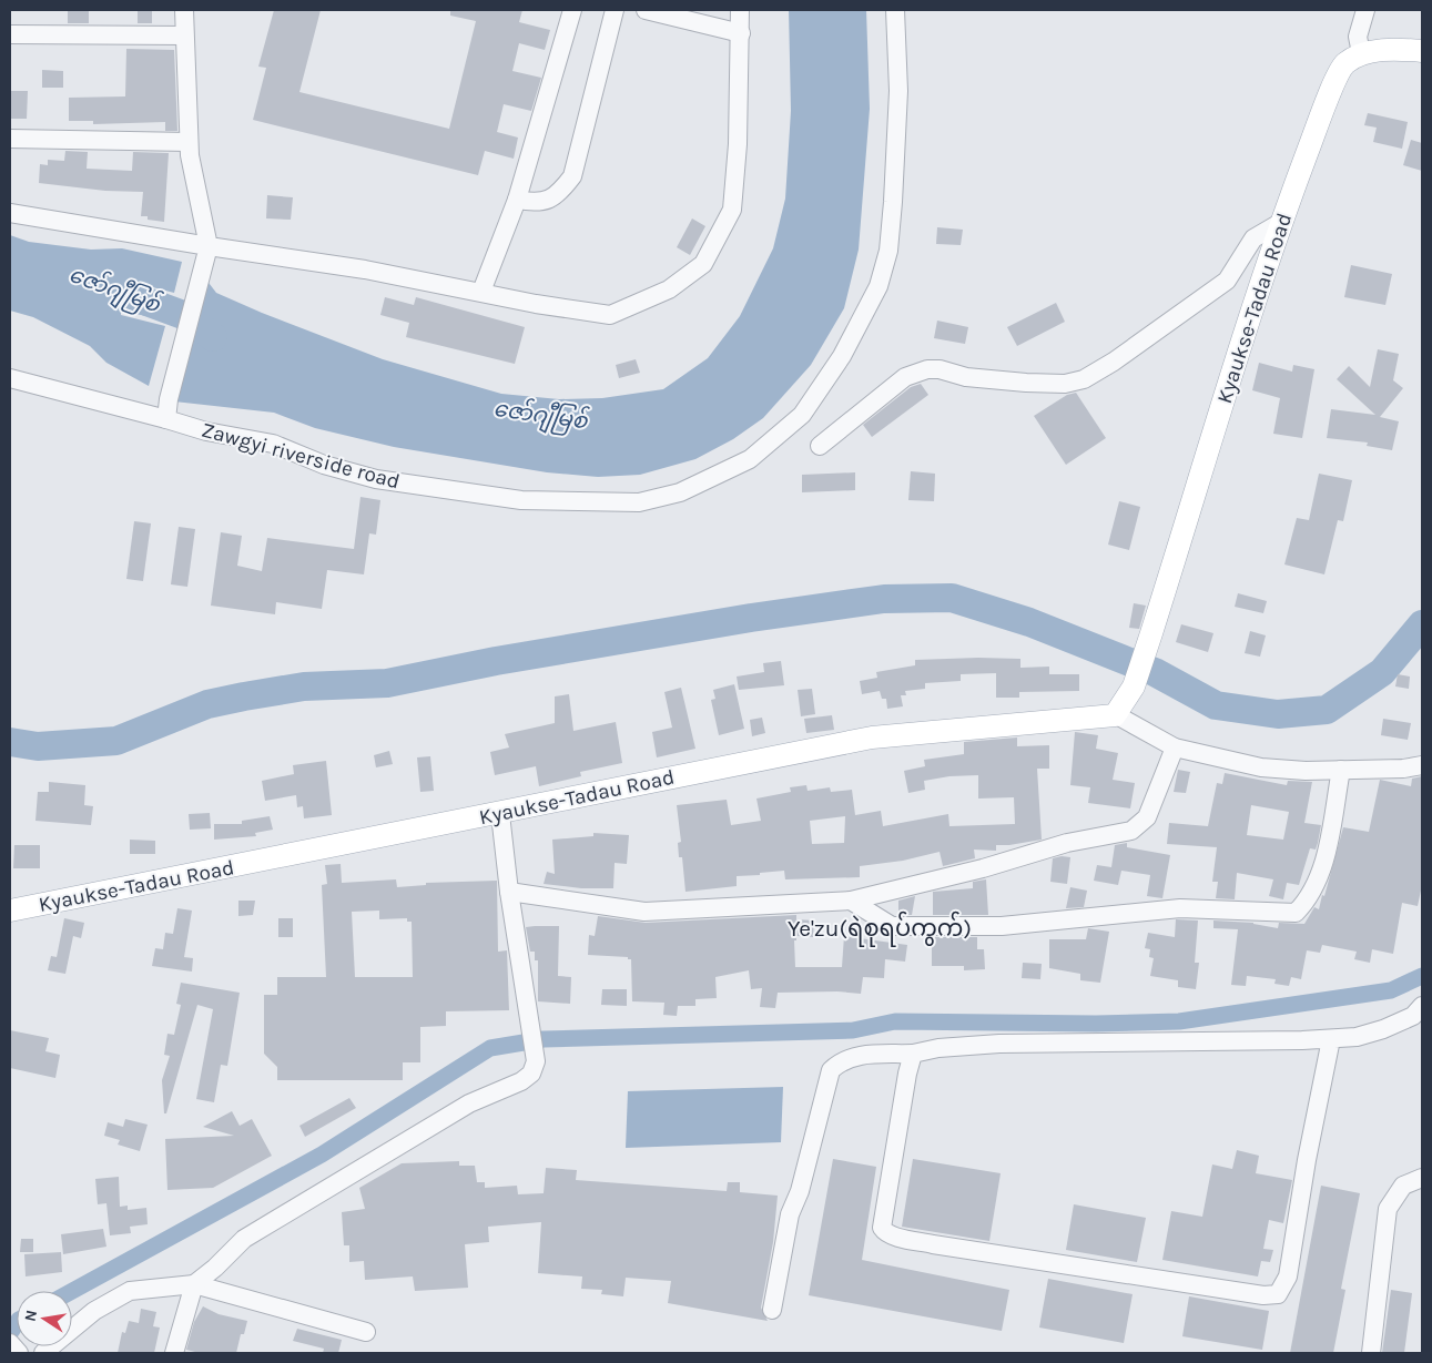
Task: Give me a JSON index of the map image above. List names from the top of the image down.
{
  "streets": {
    "main road": ["Kyaukse-Tadau Road"],
    "street": ["Zawgyi riverside road"]
  },
  "districts": ["Ye'zu(ရဲစုရပ်ကွက်)"],
  "water": ["ဇော်ဂျီမြစ်"],
  "north": "left"
}
